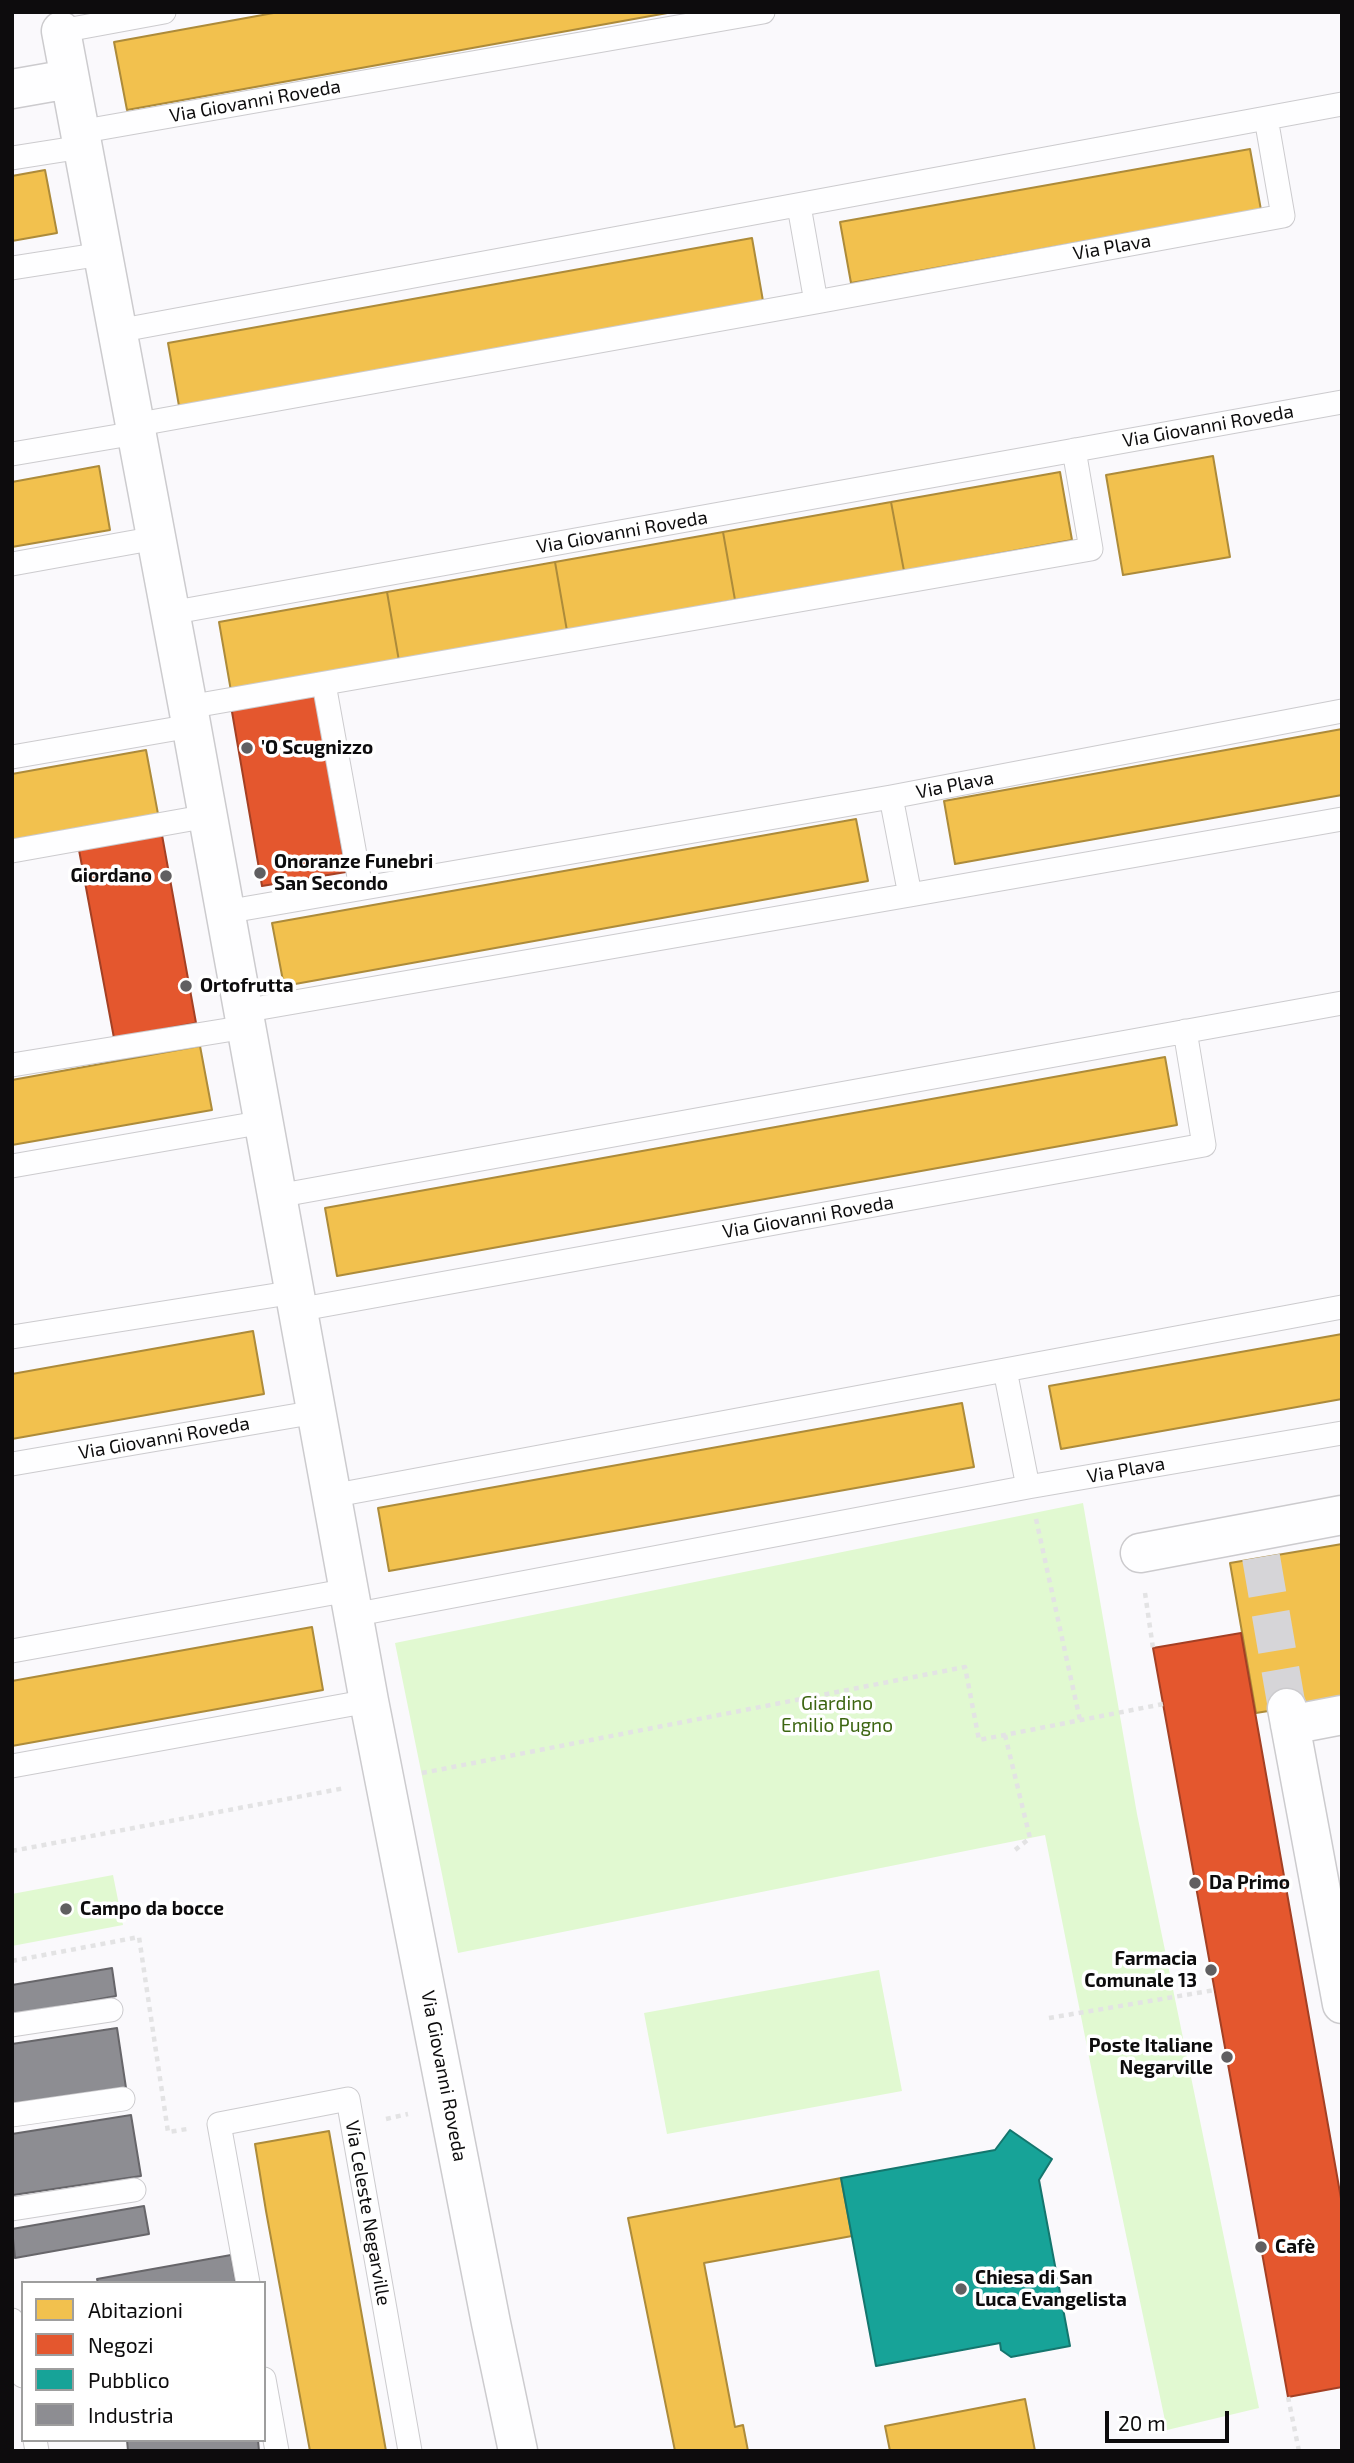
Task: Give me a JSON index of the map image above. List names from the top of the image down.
{
  "streets": {
    "street": ["Via Giovanni Roveda"],
    "lane": ["Via Plava", "Via Celeste Negarville"]
  },
  "parks": ["Giardino Emilio Pugno"],
  "places": [
    "'O Scugnizzo",
    "Onoranze Funebri San Secondo",
    "Giordano",
    "Ortofrutta",
    "Da Primo",
    "Campo da bocce",
    "Farmacia Comunale 13",
    "Poste Italiane Negarville",
    "Cafè",
    "Chiesa di San Luca Evangelista"
  ],
  "legend": [
    "Abitazioni",
    "Negozi",
    "Pubblico",
    "Industria"
  ],
  "scale_bar": "20 m"
}
